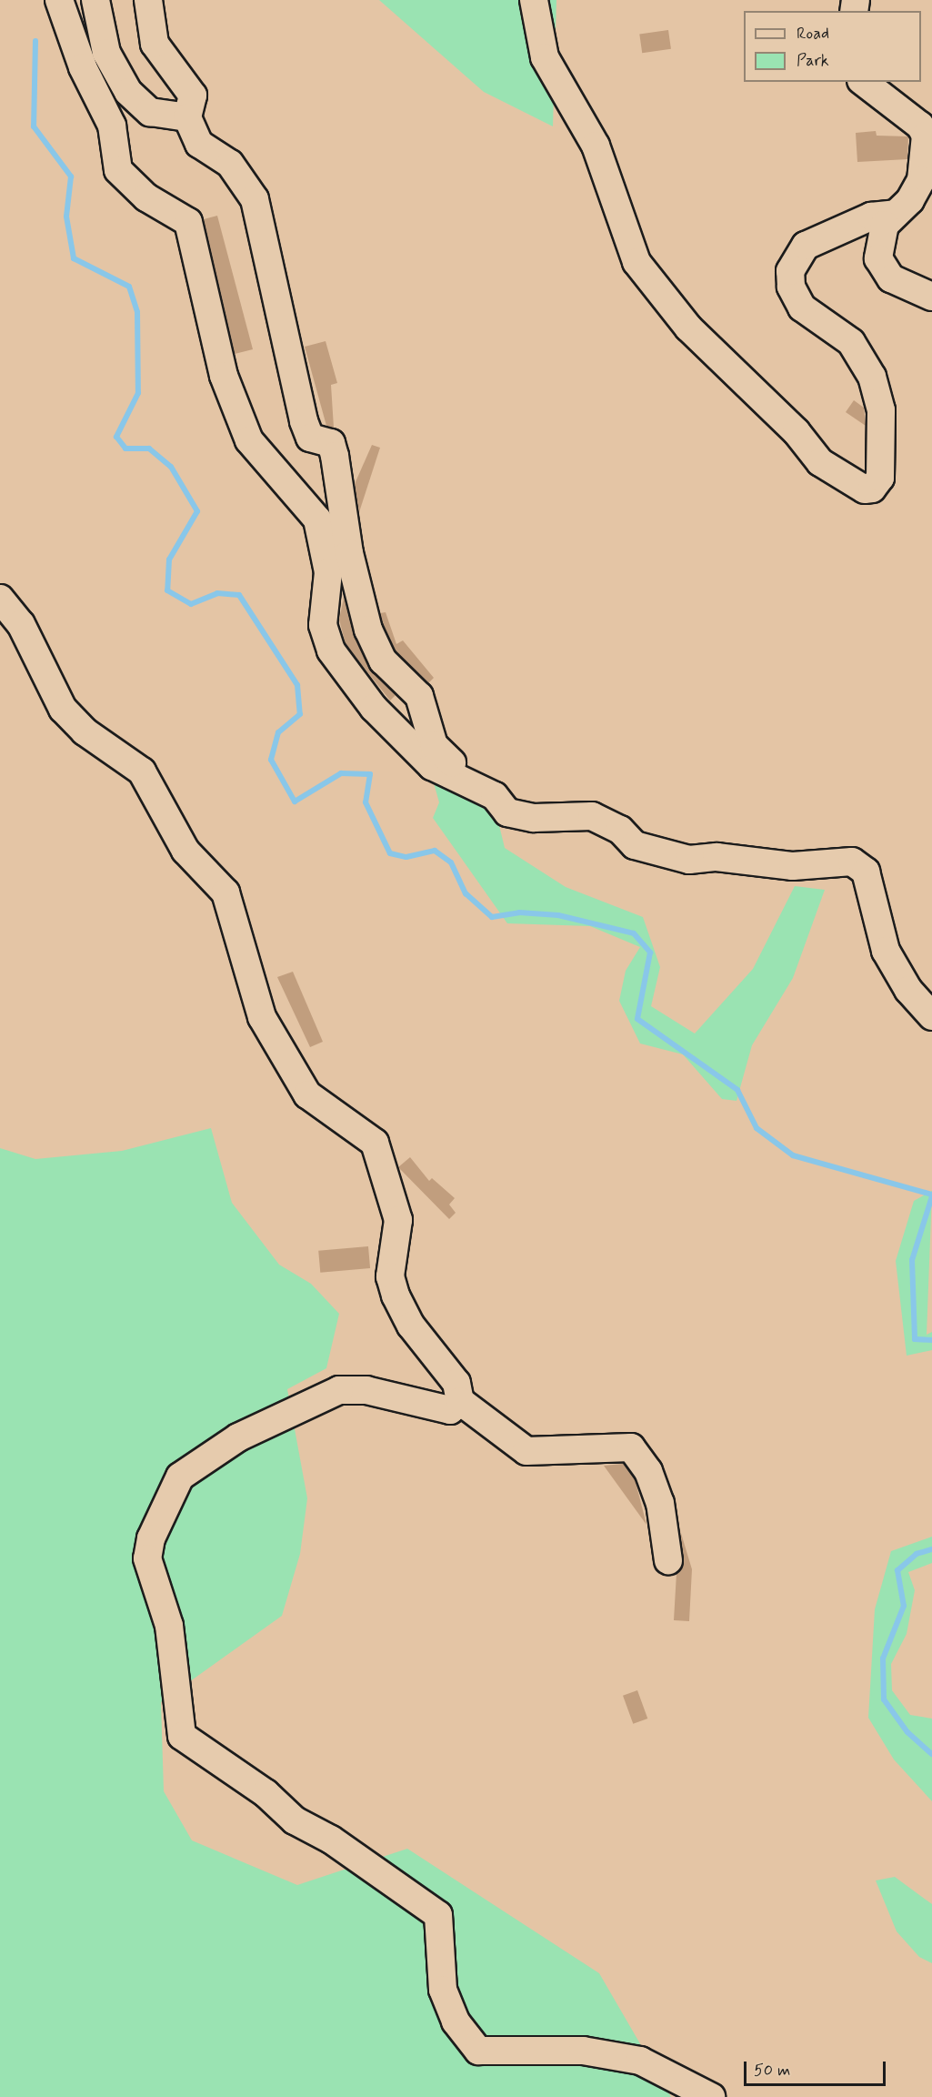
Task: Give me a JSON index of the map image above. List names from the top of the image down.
{
  "legend": ["Road", "Park"],
  "scale_bar": "50 m"
}
